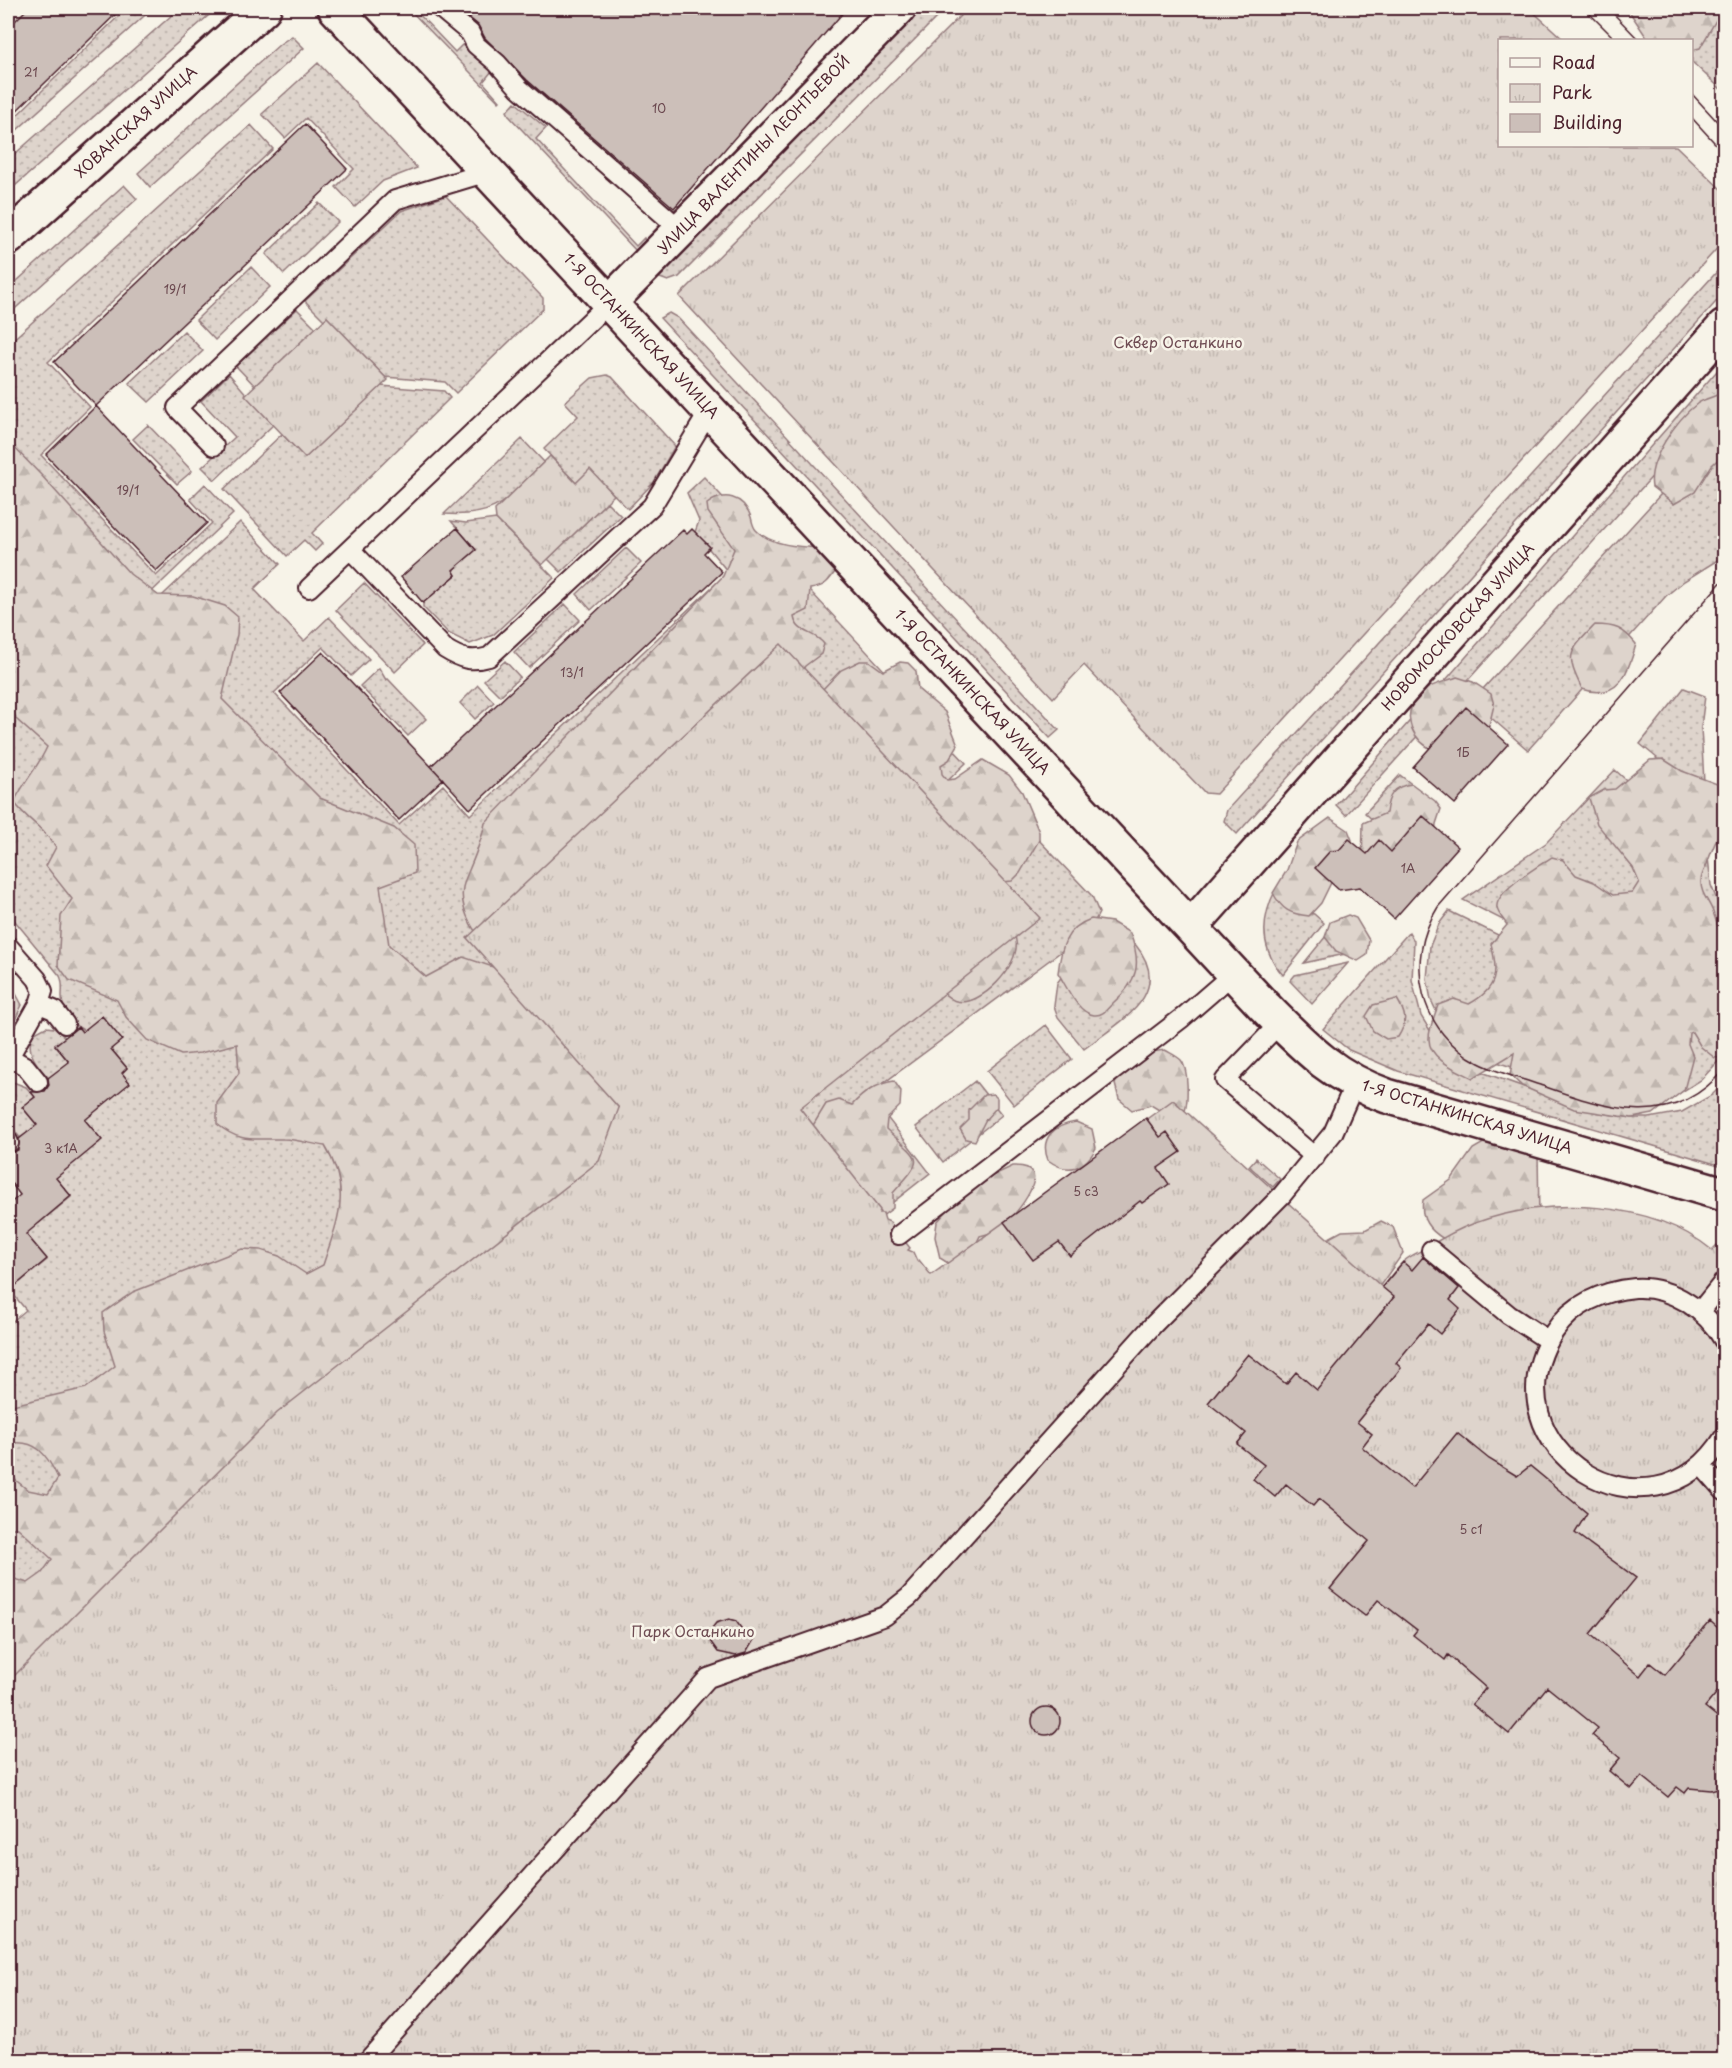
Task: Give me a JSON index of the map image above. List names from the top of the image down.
{
  "streets": {
    "street": [
      "ХОВАНСКАЯ УЛИЦА",
      "УЛИЦА ВАЛЕНТИНЫ ЛЕОНТЬЕВОЙ",
      "1-Я ОСТАНКИНСКАЯ УЛИЦА",
      "НОВОМОСКОВСКАЯ УЛИЦА"
    ]
  },
  "crossings": [
    ["УЛИЦА ВАЛЕНТИНЫ ЛЕОНТЬЕВОЙ", "1-Я ОСТАНКИНСКАЯ УЛИЦА"],
    ["1-Я ОСТАНКИНСКАЯ УЛИЦА", "НОВОМОСКОВСКАЯ УЛИЦА"]
  ],
  "parks": ["Сквер Останкино", "Парк Останкино"],
  "house_numbers": [
    "21",
    "10",
    "19/1",
    "19/1",
    "13/1",
    "1Б",
    "1А",
    "3 к1А",
    "5 с3",
    "5 с1"
  ],
  "legend": ["Road", "Park", "Building"]
}
